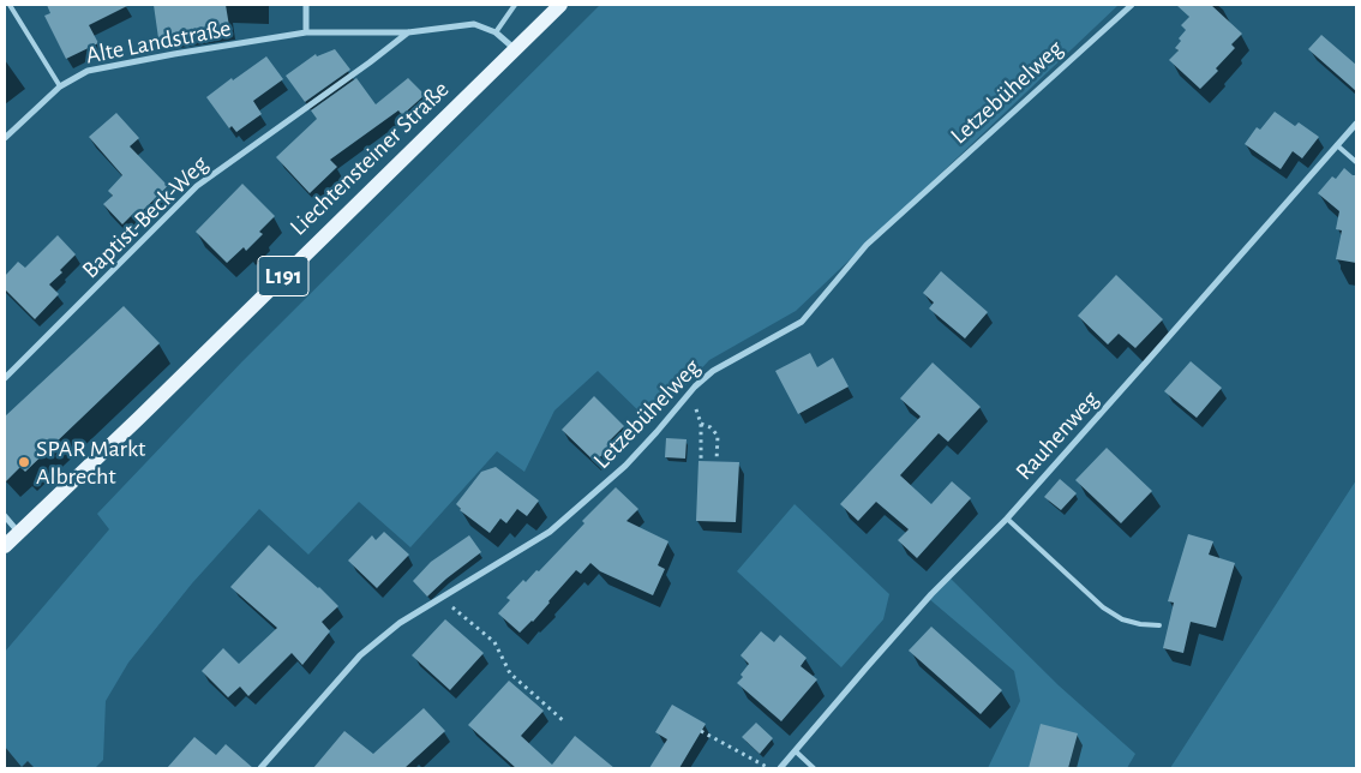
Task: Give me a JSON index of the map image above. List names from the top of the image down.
{
  "streets": {
    "main road": ["Liechtensteiner Straße", "L191"],
    "street": [
      "Alte Landstraße",
      "Letzebühelweg",
      "Baptist-Beck-Weg",
      "Rauhenweg"
    ]
  },
  "crossings": [
    ["Alte Landstraße", "Liechtensteiner Straße"],
    ["Alte Landstraße", "Baptist-Beck-Weg"]
  ],
  "places": ["SPAR Markt Albrecht"]
}
